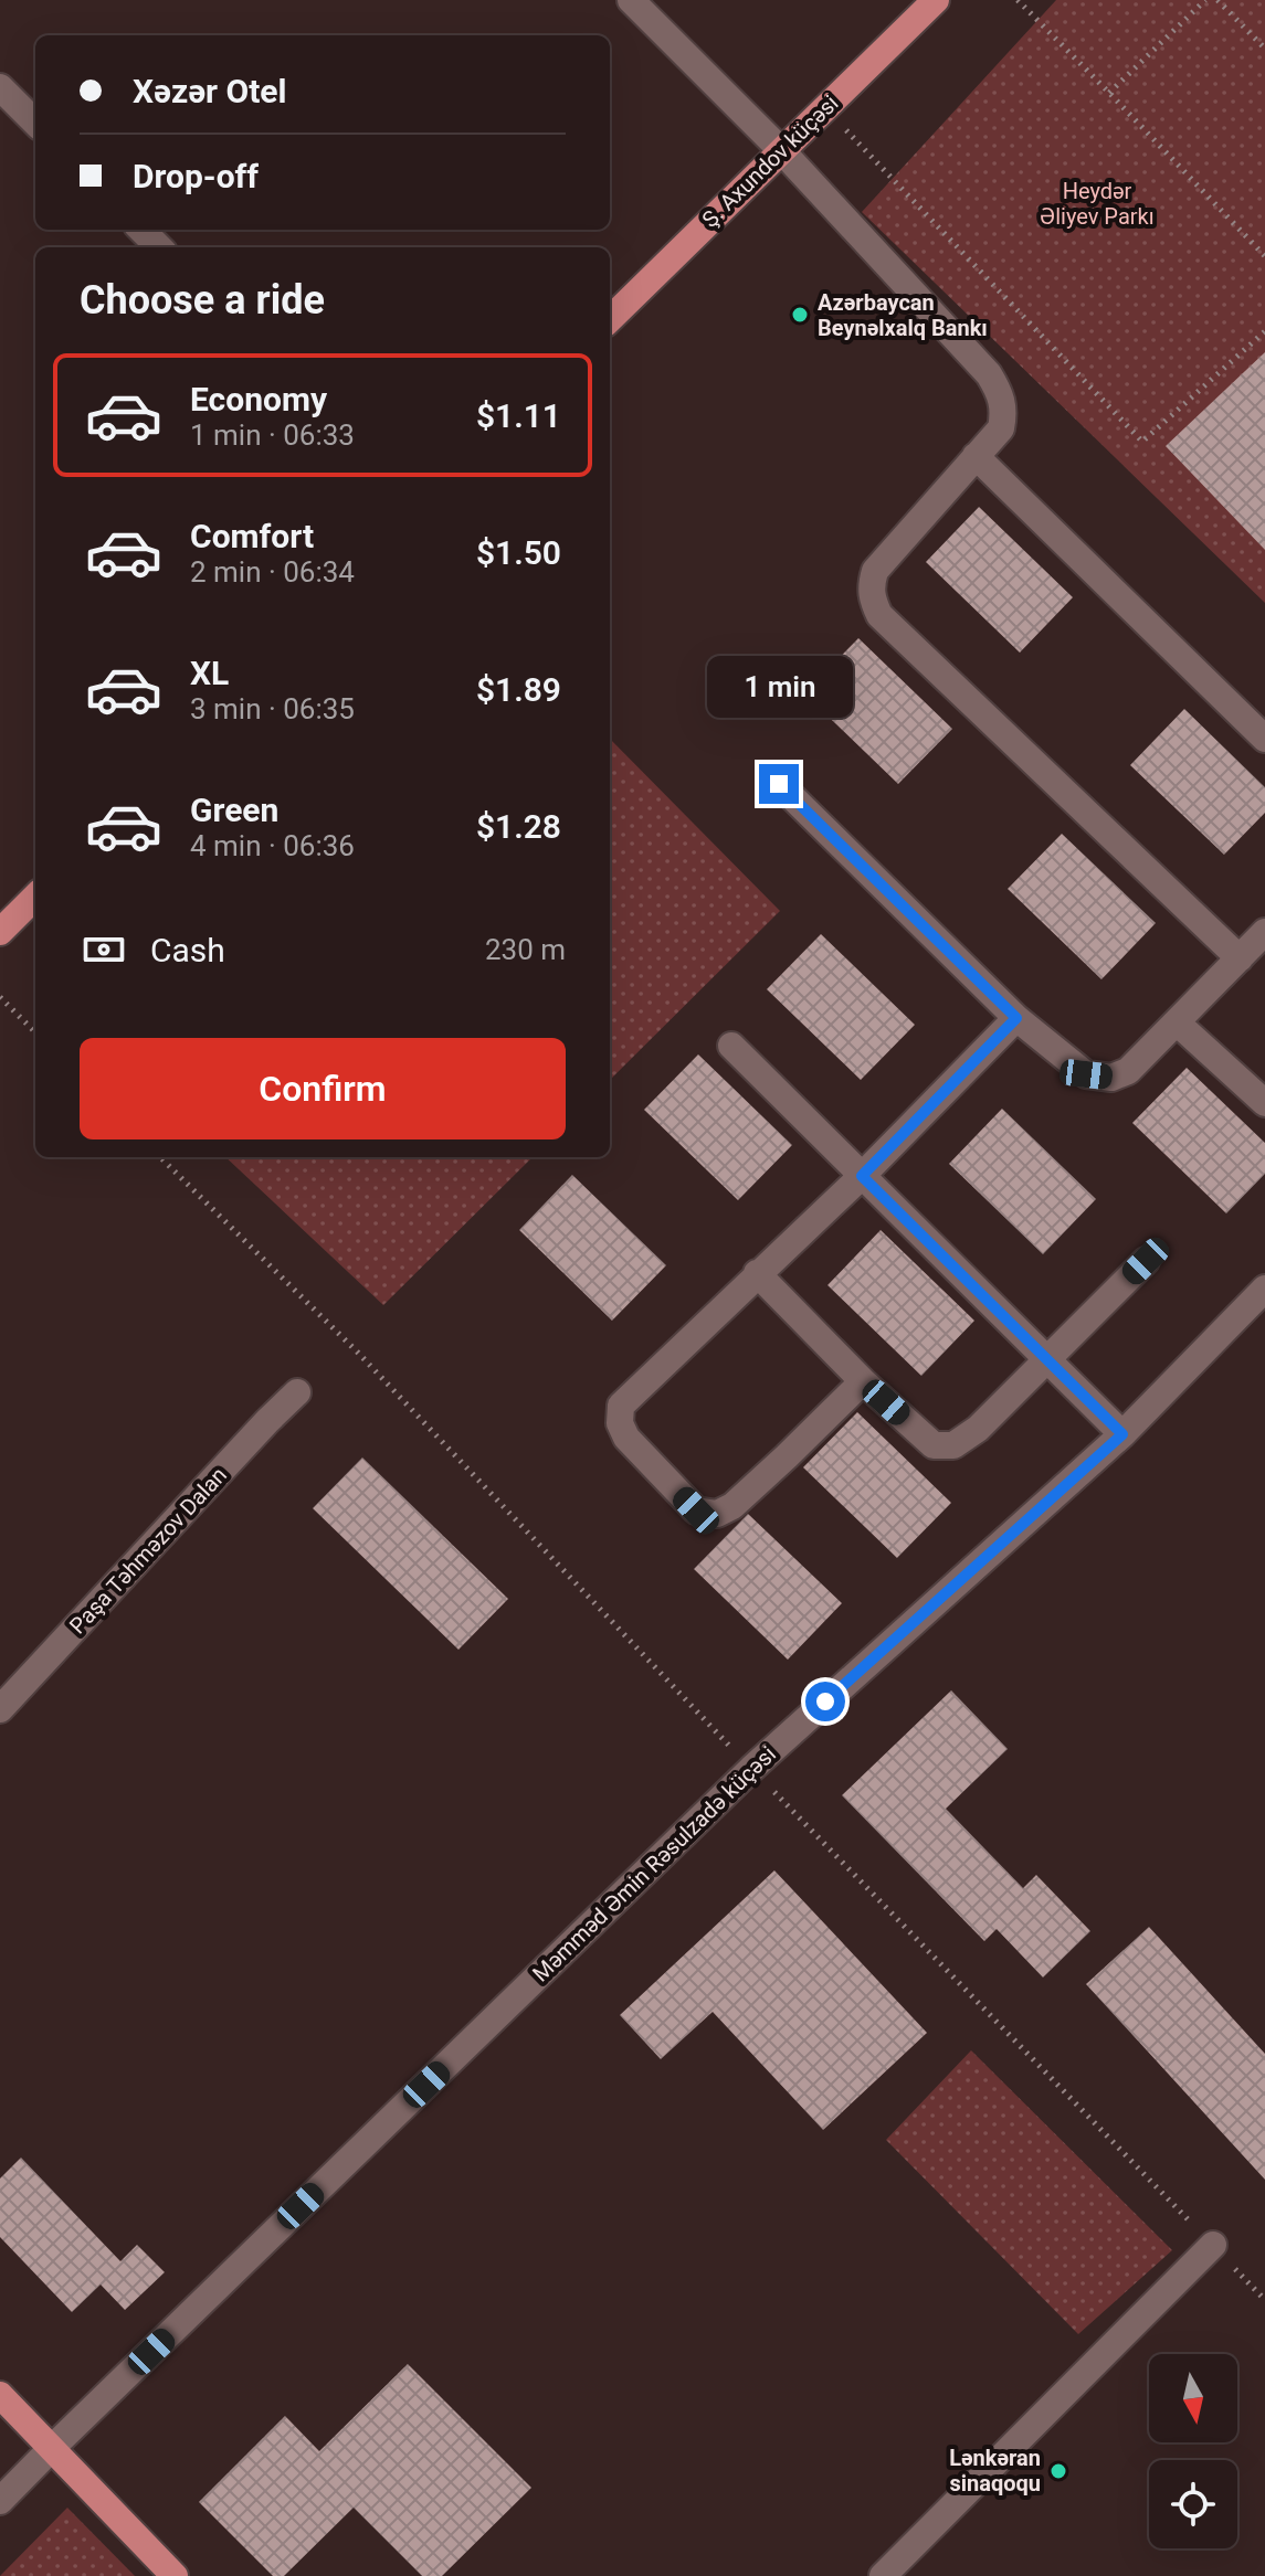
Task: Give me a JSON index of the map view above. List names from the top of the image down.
{
  "streets": {
    "main road": ["Ş. Axundov küçəsi"],
    "street": ["Paşa Təhməzov Dalan", "Məmməd Əmin Rəsulzadə küçəsi"]
  },
  "parks": ["Heydər Əliyev Parkı"],
  "places": ["Azərbaycan Beynəlxalq Bankı", "Lənkəran sinaqoqu"],
  "north": "bottom",
  "page": {
    "banner": ["Xəzər Otel", "Drop-off"],
    "heading": "Choose a ride",
    "list": [
      {
        "name": "Economy",
        "note": "1 min · 06:33",
        "value": "$1.11"
      },
      {
        "name": "Comfort",
        "note": "2 min · 06:34",
        "value": "$1.50"
      },
      {
        "name": "XL",
        "note": "3 min · 06:35",
        "value": "$1.89"
      },
      {
        "name": "Green",
        "note": "4 min · 06:36",
        "value": "$1.28"
      }
    ],
    "bubble": "1 min",
    "pay": ["Cash", "230 m"],
    "buttons": "Confirm"
  }
}
